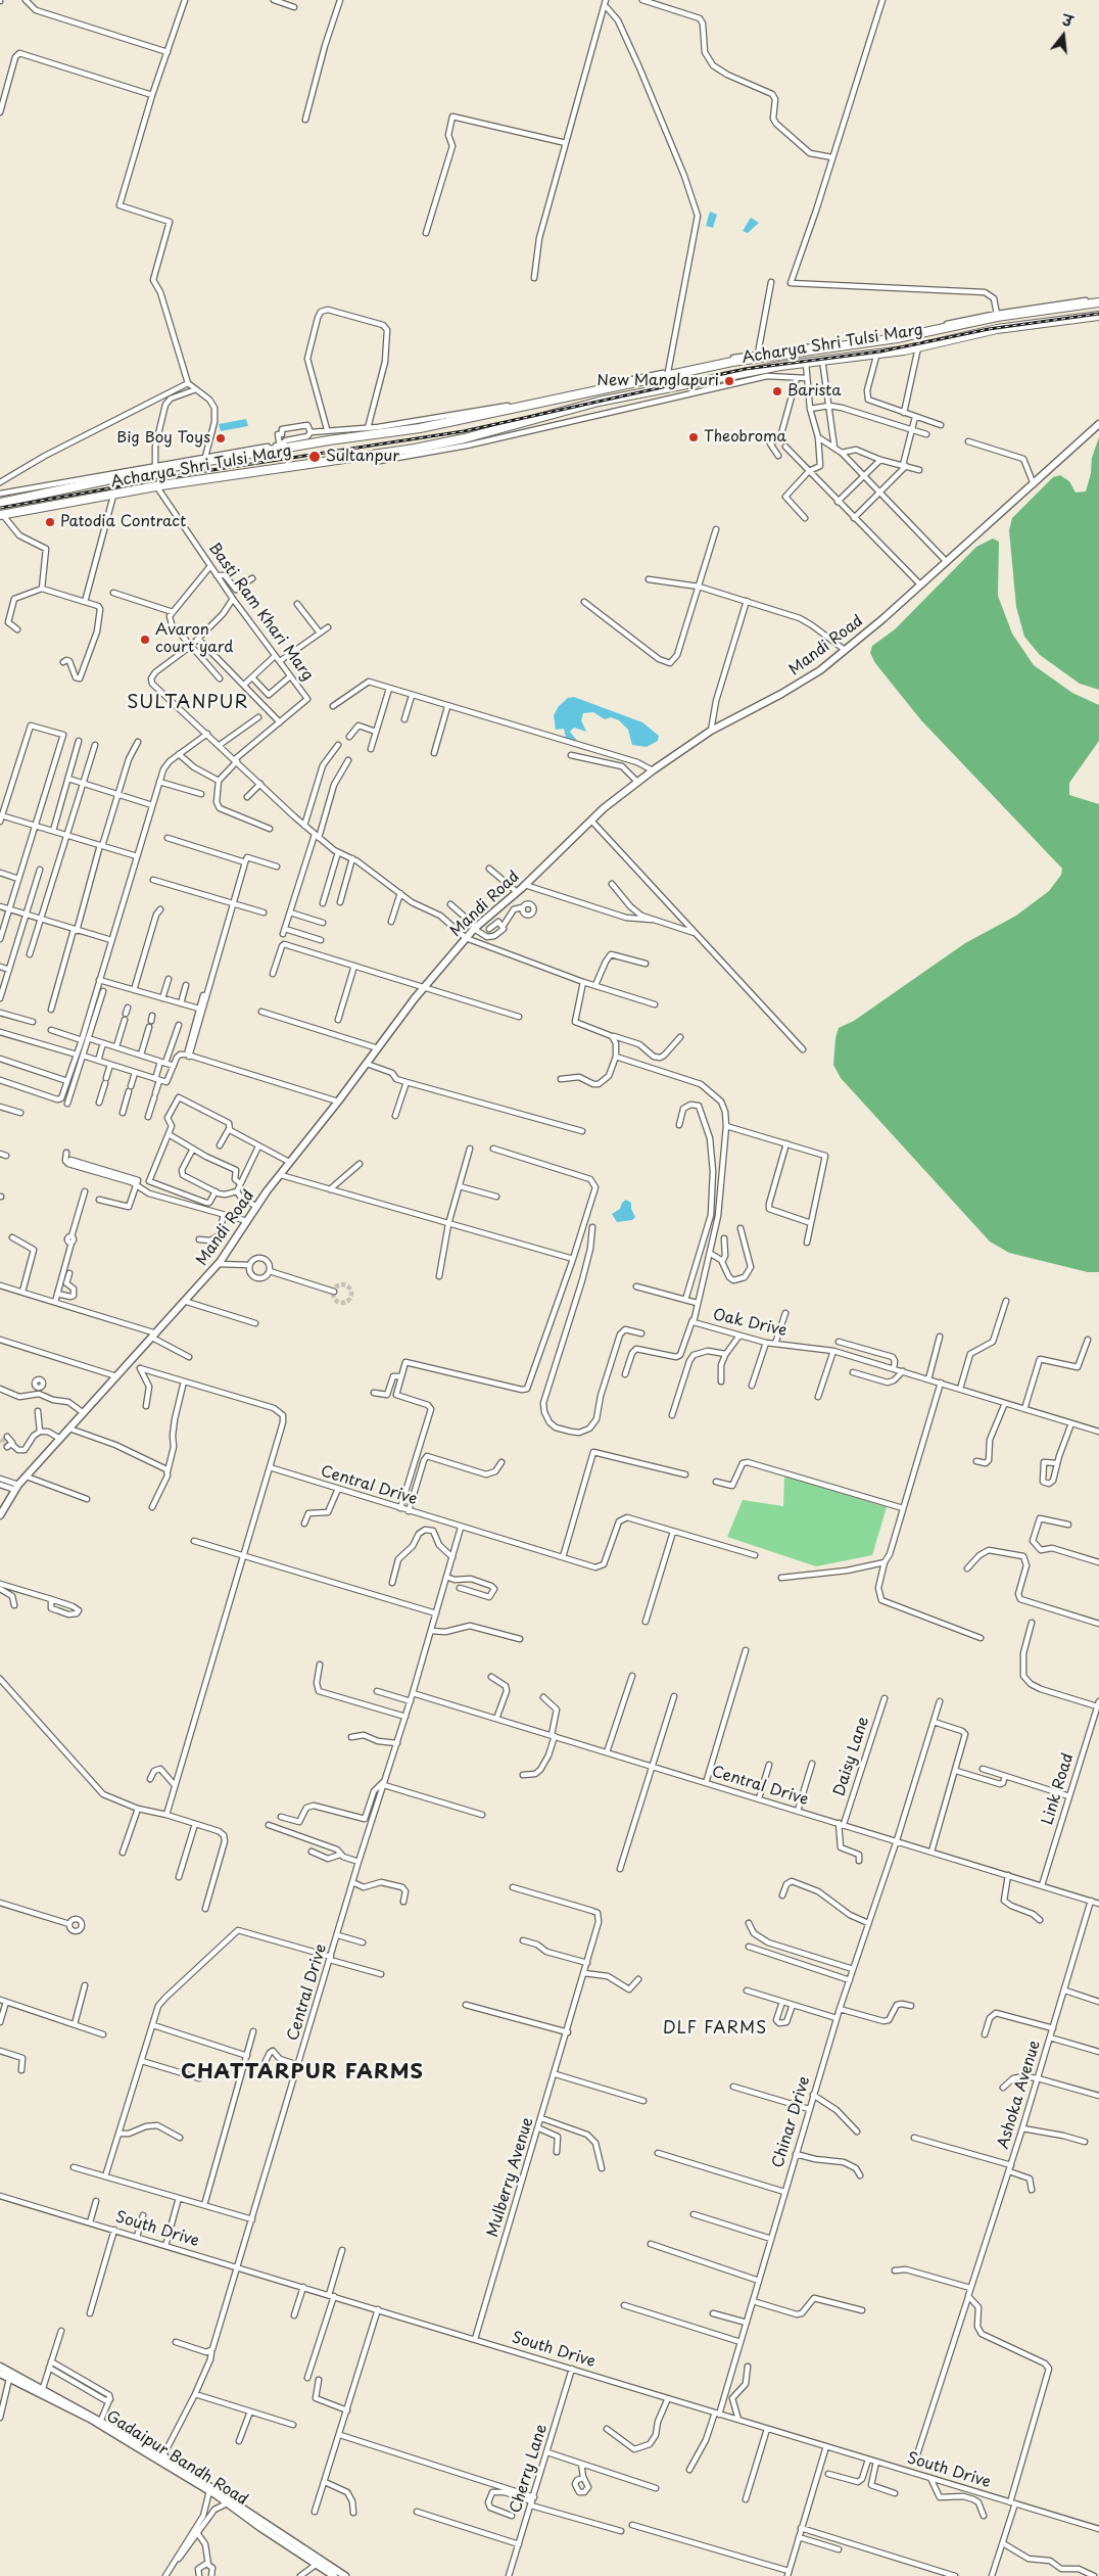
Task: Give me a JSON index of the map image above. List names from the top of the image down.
{
  "streets": {
    "highway": ["Acharya Shri Tulsi Marg"],
    "street": [
      "Basti Ram Khari Marg",
      "Mandi Road",
      "Oak Drive",
      "Central Drive",
      "Daisy Lane",
      "Link Road",
      "Ashoka Avenue",
      "Chinar Drive",
      "Mulberry Avenue",
      "South Drive",
      "Gadaipur Bandh Road",
      "Cherry Lane"
    ]
  },
  "crossings": [
    ["Acharya Shri Tulsi Marg", "Basti Ram Khari Marg"],
    ["Central Drive", "Daisy Lane"],
    ["Central Drive", "Link Road"],
    ["Central Drive", "Ashoka Avenue"],
    ["Central Drive", "Chinar Drive"],
    ["Central Drive", "South Drive"],
    ["Chinar Drive", "South Drive"],
    ["Mulberry Avenue", "South Drive"],
    ["South Drive", "Cherry Lane"]
  ],
  "districts": ["SULTANPUR", "DLF FARMS", "CHATTARPUR FARMS"],
  "places": [
    "New Manglapuri",
    "Barista",
    "Theobroma",
    "Big Boy Toys",
    "Sultanpur",
    "Patodia Contract",
    "Avaron court yard"
  ],
  "north": "top"
}
